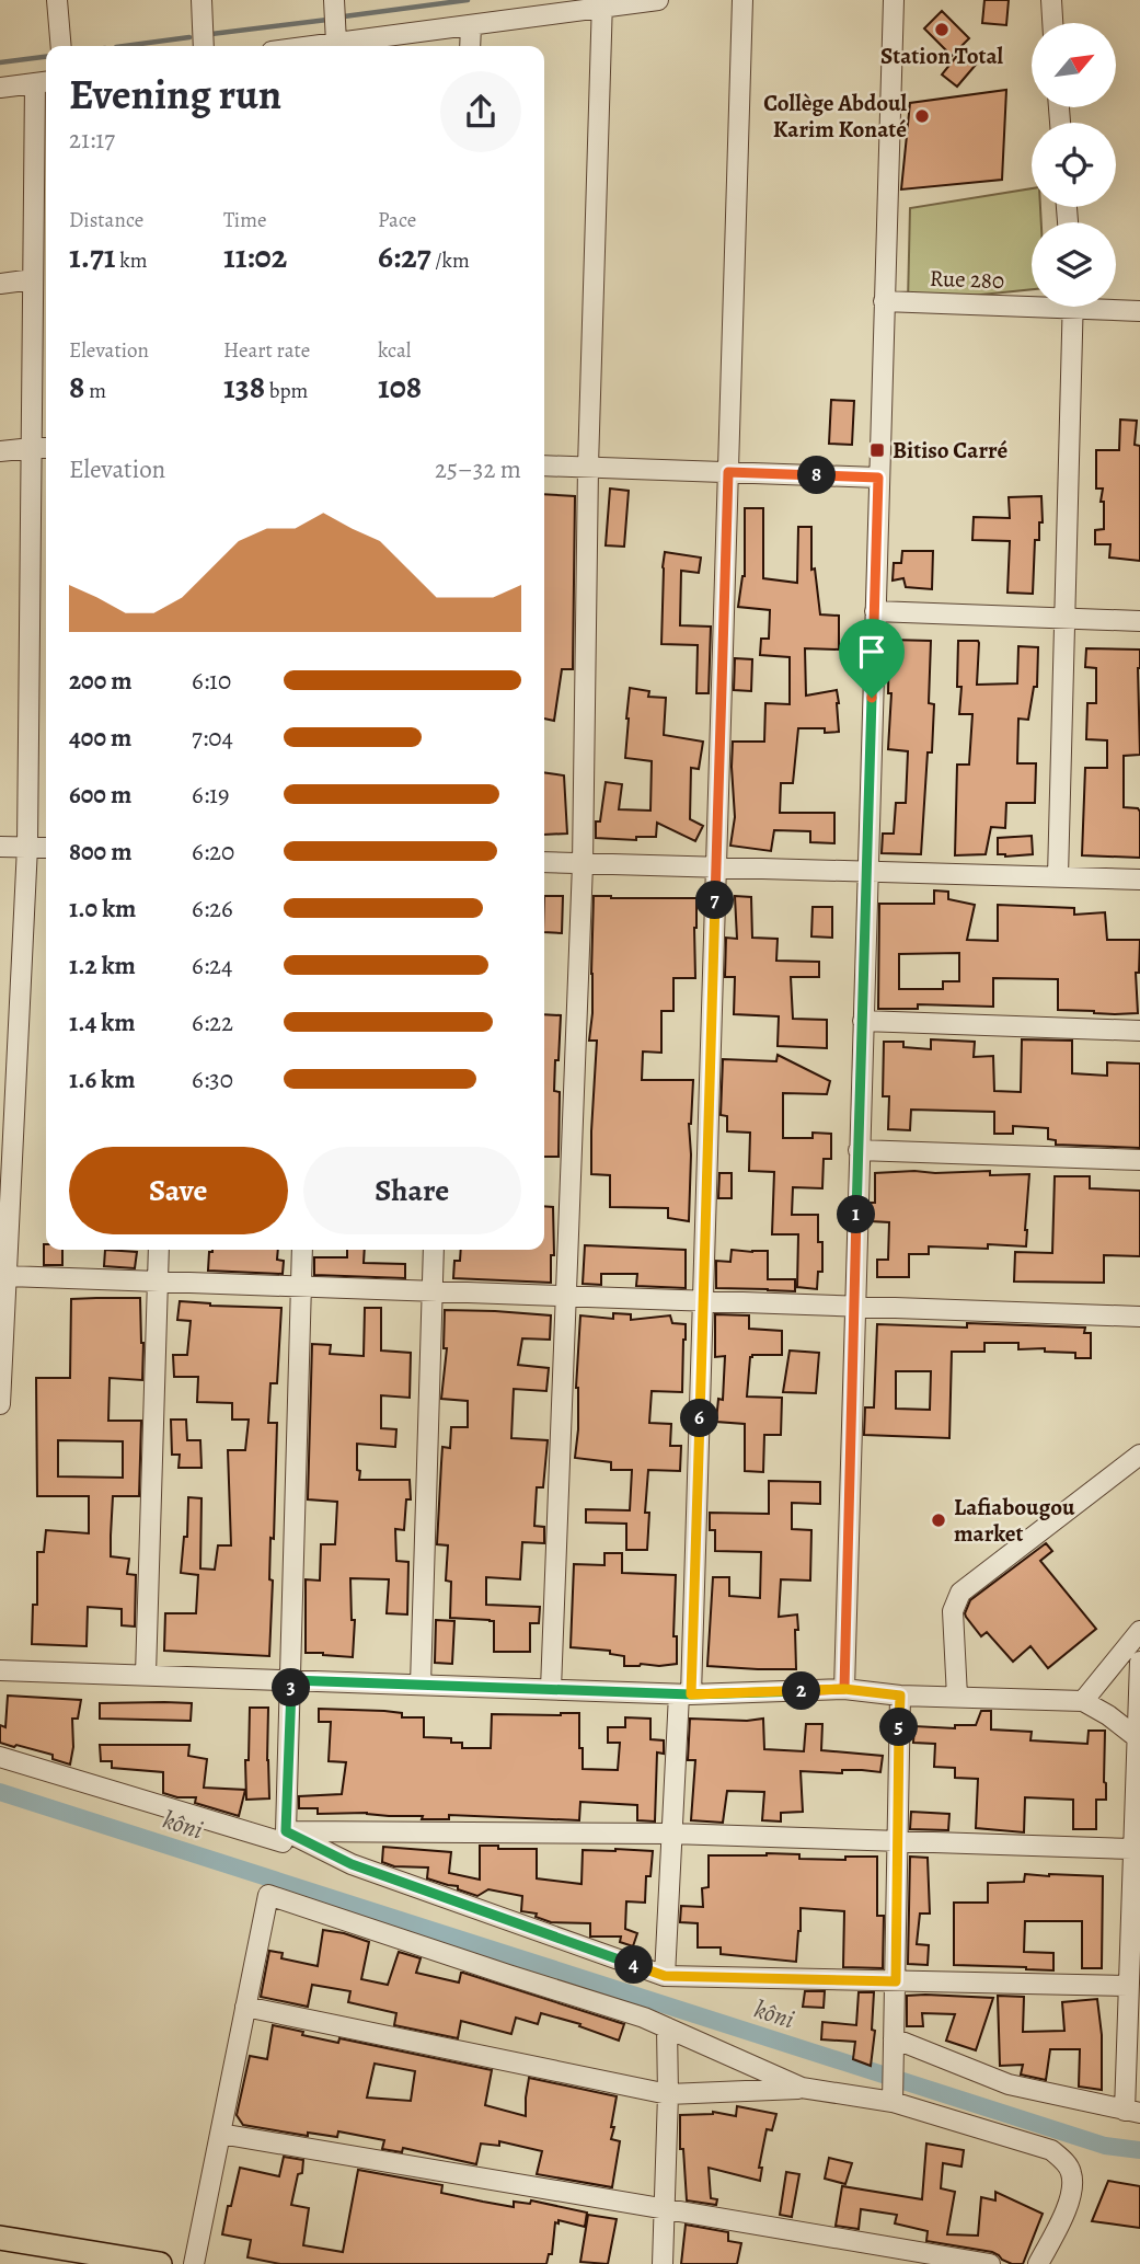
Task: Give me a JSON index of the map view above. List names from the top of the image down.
{
  "streets": {
    "street": ["Rue 280"]
  },
  "water": ["kôni"],
  "places": {
    "other": ["Station Total", "Collège Abdoul Karim Konaté", "Lafiabougou market"],
    "transit": ["Bitiso Carré"]
  },
  "north": "top right",
  "page": {
    "heading": ["Evening run", "21:17"],
    "stats": [
      ["Distance", "1.71 km"],
      ["Time", "11:02"],
      ["Pace", "6:27 /km"],
      ["Elevation", "8 m"],
      ["Heart rate", "138 bpm"],
      ["kcal", "108"]
    ],
    "chart": ["Elevation", "25–32 m"],
    "pins": [
      "8",
      "7",
      "1",
      "6",
      "3",
      "2",
      "5",
      "4"
    ],
    "list": [
      {
        "name": "200 m",
        "note": "6:10"
      },
      {
        "name": "400 m",
        "note": "7:04"
      },
      {
        "name": "600 m",
        "note": "6:19"
      },
      {
        "name": "800 m",
        "note": "6:20"
      },
      {
        "name": "1.0 km",
        "note": "6:26"
      },
      {
        "name": "1.2 km",
        "note": "6:24"
      },
      {
        "name": "1.4 km",
        "note": "6:22"
      },
      {
        "name": "1.6 km",
        "note": "6:30"
      }
    ],
    "buttons": ["Save", "Share"]
  }
}
